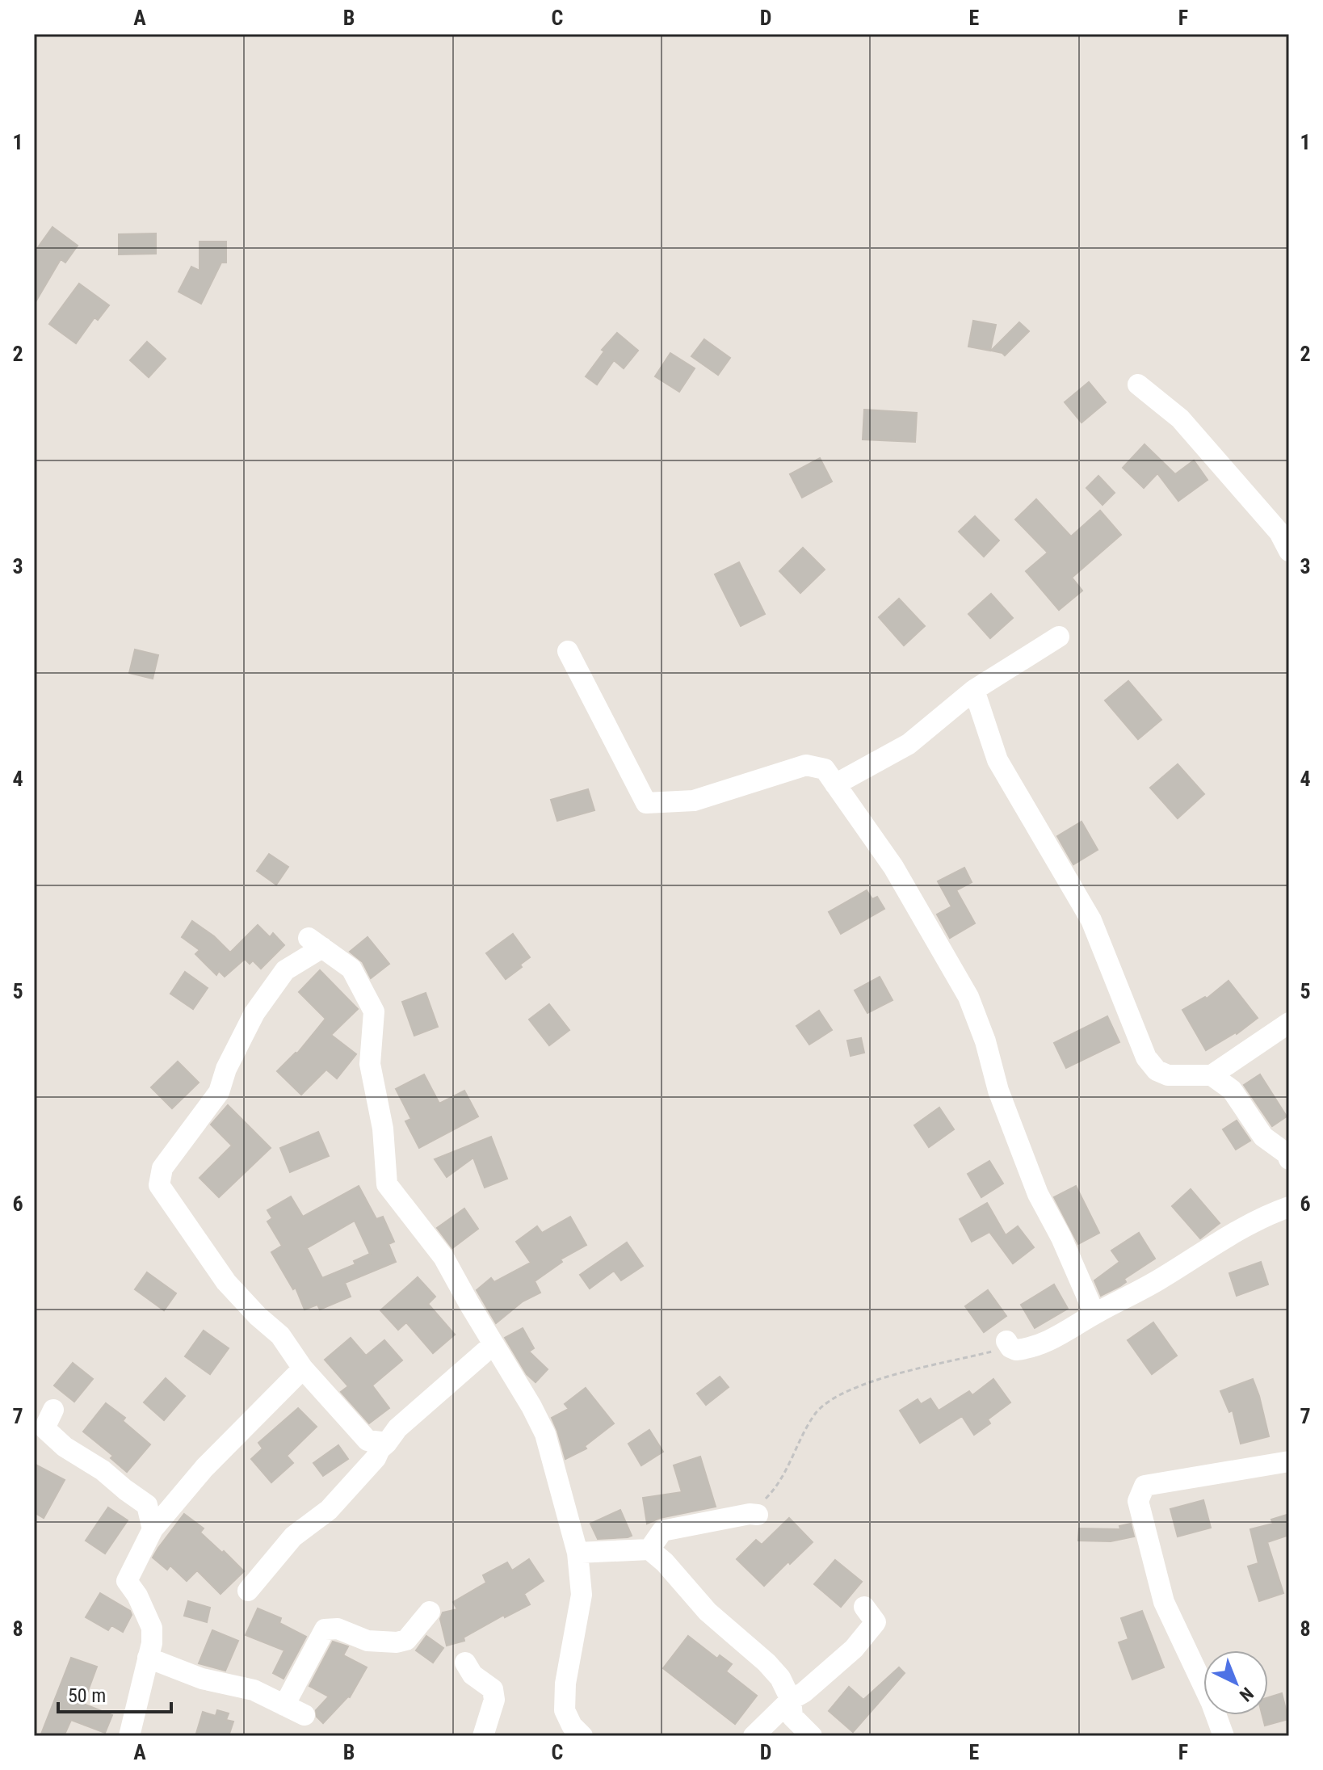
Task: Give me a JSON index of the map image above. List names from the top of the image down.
{
  "scale_bar": "50 m",
  "north": "bottom right",
  "grid": {
    "columns": [
      "A",
      "B",
      "C",
      "D",
      "E",
      "F"
    ],
    "rows": [
      "1",
      "2",
      "3",
      "4",
      "5",
      "6",
      "7",
      "8"
    ]
  }
}
